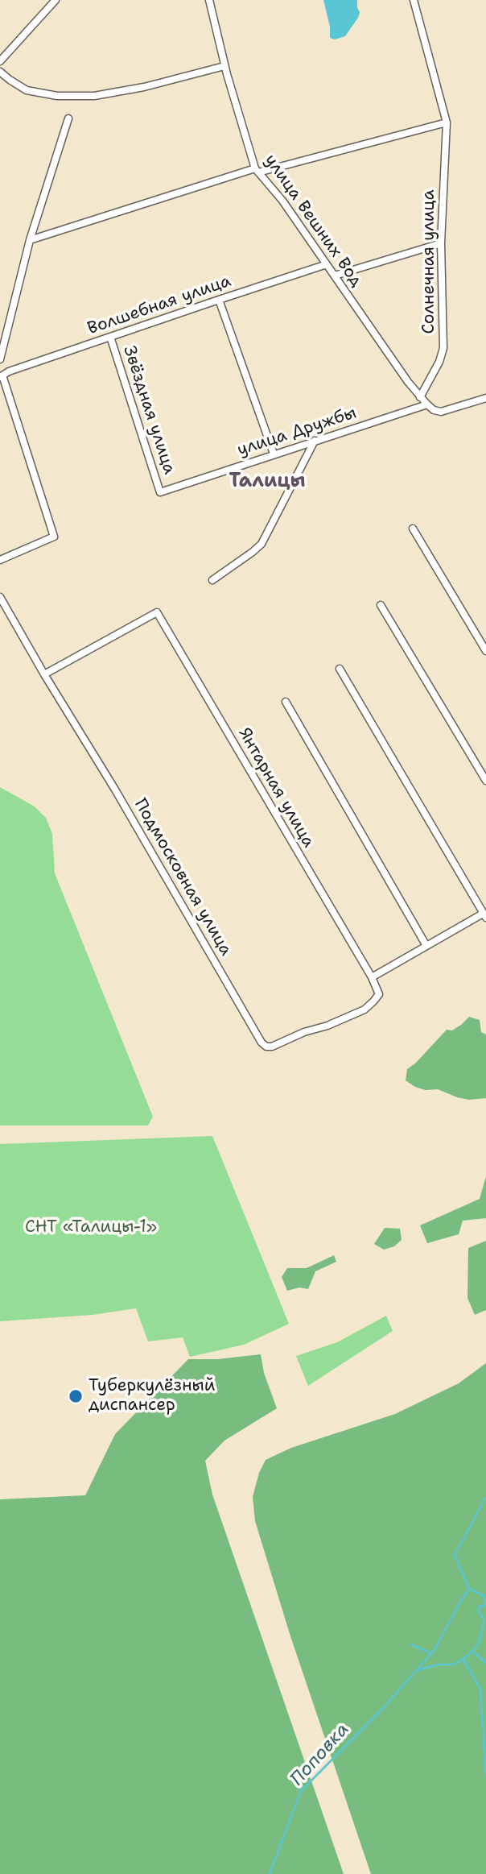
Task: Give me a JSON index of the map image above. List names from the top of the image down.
{
  "streets": {
    "street": [
      "улица Вешних Вод",
      "Солнечная улица",
      "Волшебная улица",
      "Звёздная улица",
      "улица Дружбы",
      "Янтарная улица",
      "Подмосковная улица"
    ]
  },
  "crossings": [
    ["улица Вешних Вод", "Солнечная улица"],
    ["улица Вешних Вод", "Волшебная улица"],
    ["улица Вешних Вод", "улица Дружбы"],
    ["Волшебная улица", "Звёздная улица"],
    ["Звёздная улица", "улица Дружбы"],
    ["Янтарная улица", "Подмосковная улица"]
  ],
  "districts": ["Талицы"],
  "water": ["Поповка"],
  "parks": ["СНТ «Талицы-1»"],
  "places": ["Туберкулёзный диспансер"]
}
